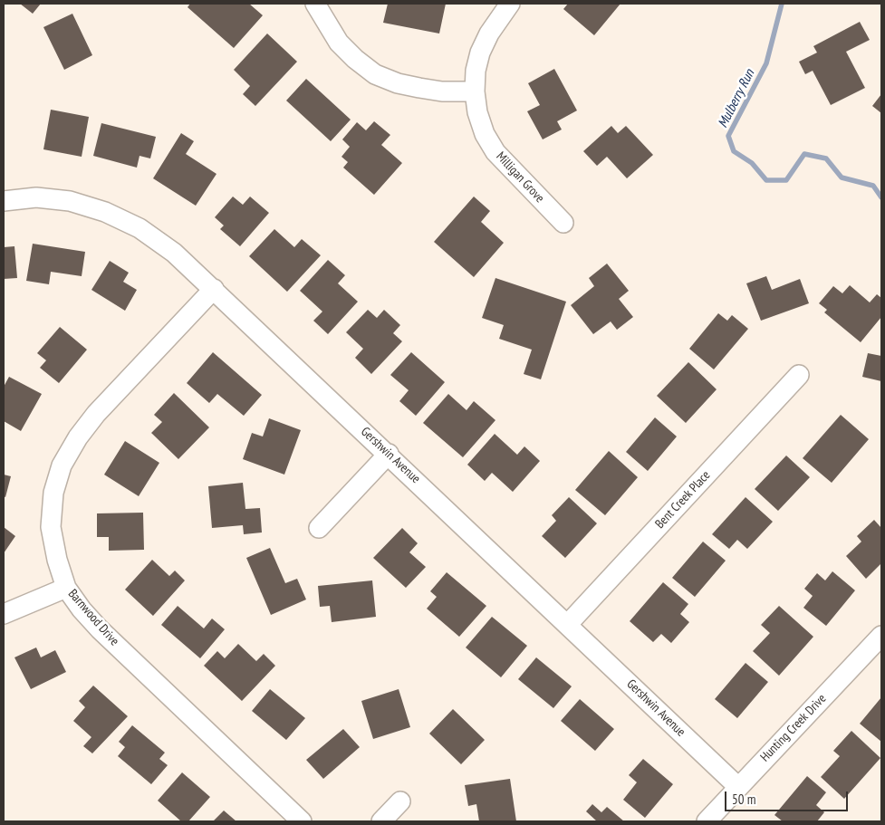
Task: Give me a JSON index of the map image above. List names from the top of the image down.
{
  "streets": {
    "street": [
      "Milligan Grove",
      "Gershwin Avenue",
      "Bent Creek Place",
      "Barnwood Drive",
      "Hunting Creek Drive"
    ]
  },
  "crossings": [
    ["Gershwin Avenue", "Bent Creek Place"],
    ["Gershwin Avenue", "Barnwood Drive"],
    ["Gershwin Avenue", "Hunting Creek Drive"]
  ],
  "water": ["Mulberry Run"],
  "scale_bar": "50 m"
}
